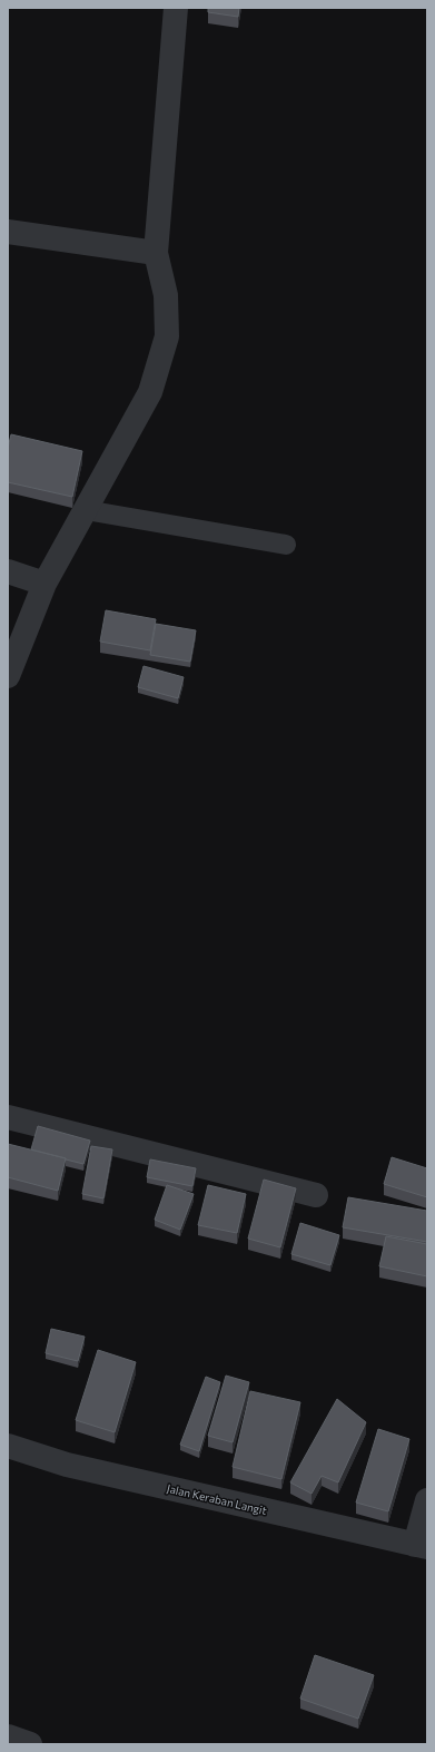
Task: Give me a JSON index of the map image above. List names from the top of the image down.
{
  "streets": {
    "street": ["Jalan Keraban Langit"]
  }
}
